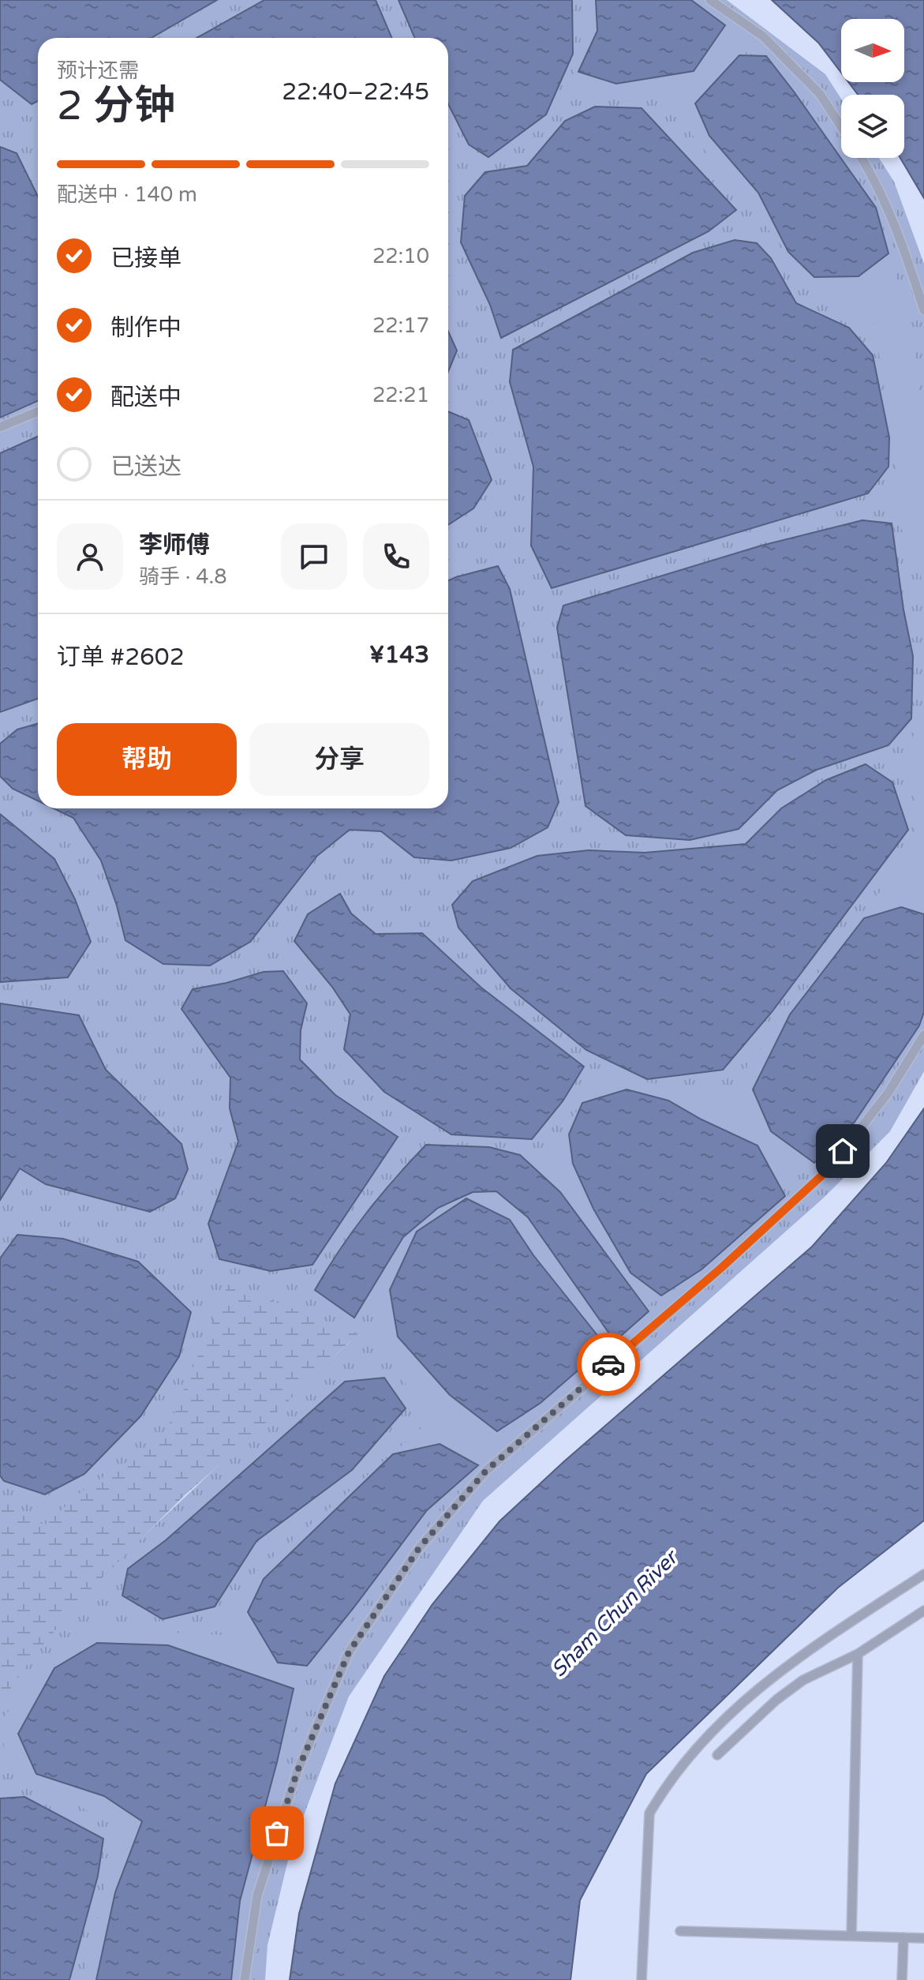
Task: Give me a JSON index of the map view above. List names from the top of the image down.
{
  "water": ["Sham Chun River"],
  "north": "right",
  "page": {
    "heading": ["2 分钟", "预计还需", "22:40–22:45"],
    "panel": [
      "李师傅",
      "骑手 · 4.8",
      "订单 #2602",
      "¥143"
    ],
    "bar": "配送中 · 140 m",
    "list": [
      ["已接单", "22:10"],
      ["制作中", "22:17"],
      ["配送中", "22:21"],
      "已送达"
    ],
    "buttons": ["帮助", "分享"]
  }
}
